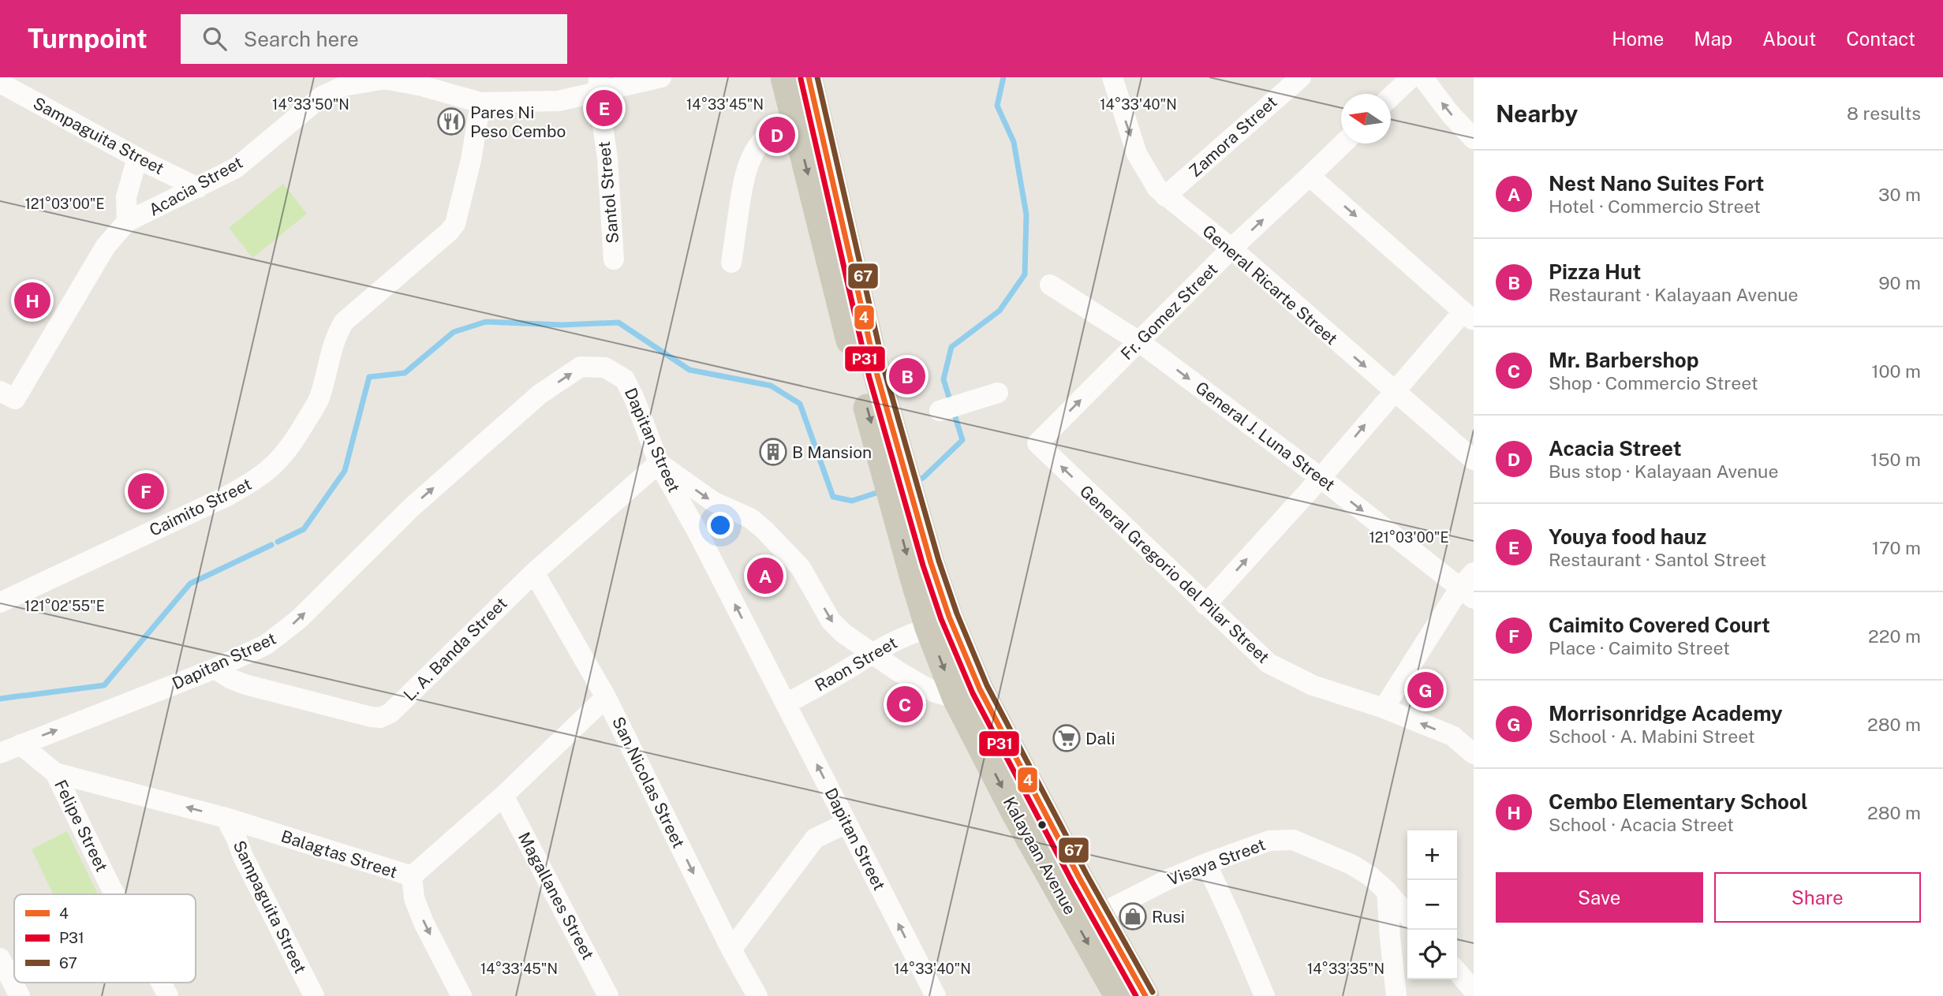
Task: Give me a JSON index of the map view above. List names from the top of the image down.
{
  "streets": {
    "main road": ["Kalayaan Avenue"],
    "street": [
      "Sampaguita Street",
      "Zamora Street",
      "Acacia Street",
      "Santol Street",
      "General Ricarte Street",
      "Fr. Gomez Street",
      "General J. Luna Street",
      "Dapitan Street",
      "Caimito Street",
      "General Gregorio del Pilar Street",
      "L. A. Banda Street",
      "Raon Street",
      "San Nicolas Street",
      "Felipe Street",
      "Balagtas Street",
      "Visaya Street",
      "Magallanes Street"
    ]
  },
  "crossings": [
    ["Sampaguita Street", "Acacia Street"],
    ["Sampaguita Street", "Balagtas Street"],
    ["Zamora Street", "General Ricarte Street"],
    ["Acacia Street", "Santol Street"],
    ["Acacia Street", "Caimito Street"],
    ["General Ricarte Street", "Fr. Gomez Street"],
    ["Fr. Gomez Street", "General J. Luna Street"],
    ["Fr. Gomez Street", "General Gregorio del Pilar Street"],
    ["Dapitan Street", "L. A. Banda Street"],
    ["Dapitan Street", "Raon Street"],
    ["Dapitan Street", "Balagtas Street"],
    ["L. A. Banda Street", "San Nicolas Street"],
    ["Raon Street", "Kalayaan Avenue"],
    ["San Nicolas Street", "Balagtas Street"],
    ["Felipe Street", "Balagtas Street"],
    ["Balagtas Street", "Magallanes Street"],
    ["Kalayaan Avenue", "Visaya Street"]
  ],
  "one_way": [
    "Fr. Gomez Street",
    "General J. Luna Street",
    "General Gregorio del Pilar Street",
    "San Nicolas Street"
  ],
  "places": {
    "restaurant": ["Pares Ni Peso Cembo"],
    "building": ["B Mansion"],
    "supermarket": ["Dali"],
    "shop": ["Rusi"]
  },
  "lines": ["transit line 4", "transit line 67", "transit line P31"],
  "legend": ["4", "P31", "67"],
  "north": "left",
  "page": {
    "header": "Turnpoint",
    "search": "Search here",
    "nav": [
      "Home",
      "Map",
      "About",
      "Contact"
    ],
    "heading": ["Nearby", "8 results"],
    "pins": [
      "E",
      "D",
      "H",
      "B",
      "F",
      "A",
      "G",
      "C"
    ],
    "list": [
      {
        "mark": "A",
        "name": "Nest Nano Suites Fort",
        "note": "Hotel · Commercio Street",
        "value": "30 m"
      },
      {
        "mark": "B",
        "name": "Pizza Hut",
        "note": "Restaurant · Kalayaan Avenue",
        "value": "90 m"
      },
      {
        "mark": "C",
        "name": "Mr. Barbershop",
        "note": "Shop · Commercio Street",
        "value": "100 m"
      },
      {
        "mark": "D",
        "name": "Acacia Street",
        "note": "Bus stop · Kalayaan Avenue",
        "value": "150 m"
      },
      {
        "mark": "E",
        "name": "Youya food hauz",
        "note": "Restaurant · Santol Street",
        "value": "170 m"
      },
      {
        "mark": "F",
        "name": "Caimito Covered Court",
        "note": "Place · Caimito Street",
        "value": "220 m"
      },
      {
        "mark": "G",
        "name": "Morrisonridge Academy",
        "note": "School · A. Mabini Street",
        "value": "280 m"
      },
      {
        "mark": "H",
        "name": "Cembo Elementary School",
        "note": "School · Acacia Street",
        "value": "280 m"
      }
    ],
    "map_buttons": ["+", "−"],
    "buttons": ["Save", "Share"]
  },
  "coordinates": [
    "14°33'50\"N",
    "14°33'45\"N",
    "14°33'40\"N",
    "121°03'00\"E",
    "121°02'55\"E",
    "14°33'35\"N"
  ]
}
